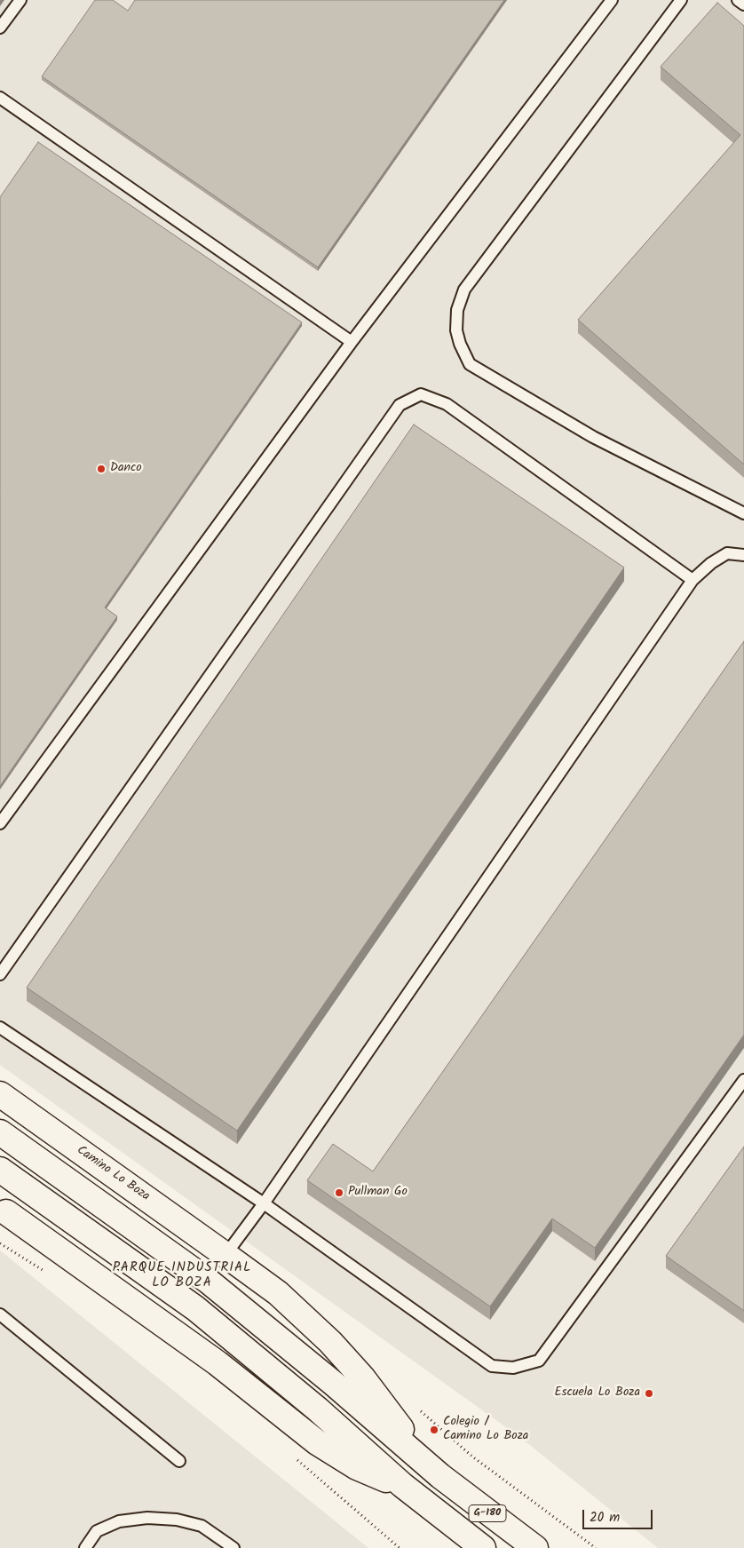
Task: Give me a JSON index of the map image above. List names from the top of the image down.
{
  "streets": {
    "main road": ["Camino Lo Boza", "G-180"]
  },
  "crossings": [
    ["Camino Lo Boza", "G-180"]
  ],
  "districts": ["PARQUE INDUSTRIAL LO BOZA"],
  "places": [
    "Danco",
    "Pullman Go",
    "Escuela Lo Boza",
    "Colegio / Camino Lo Boza"
  ],
  "scale_bar": "20 m"
}
